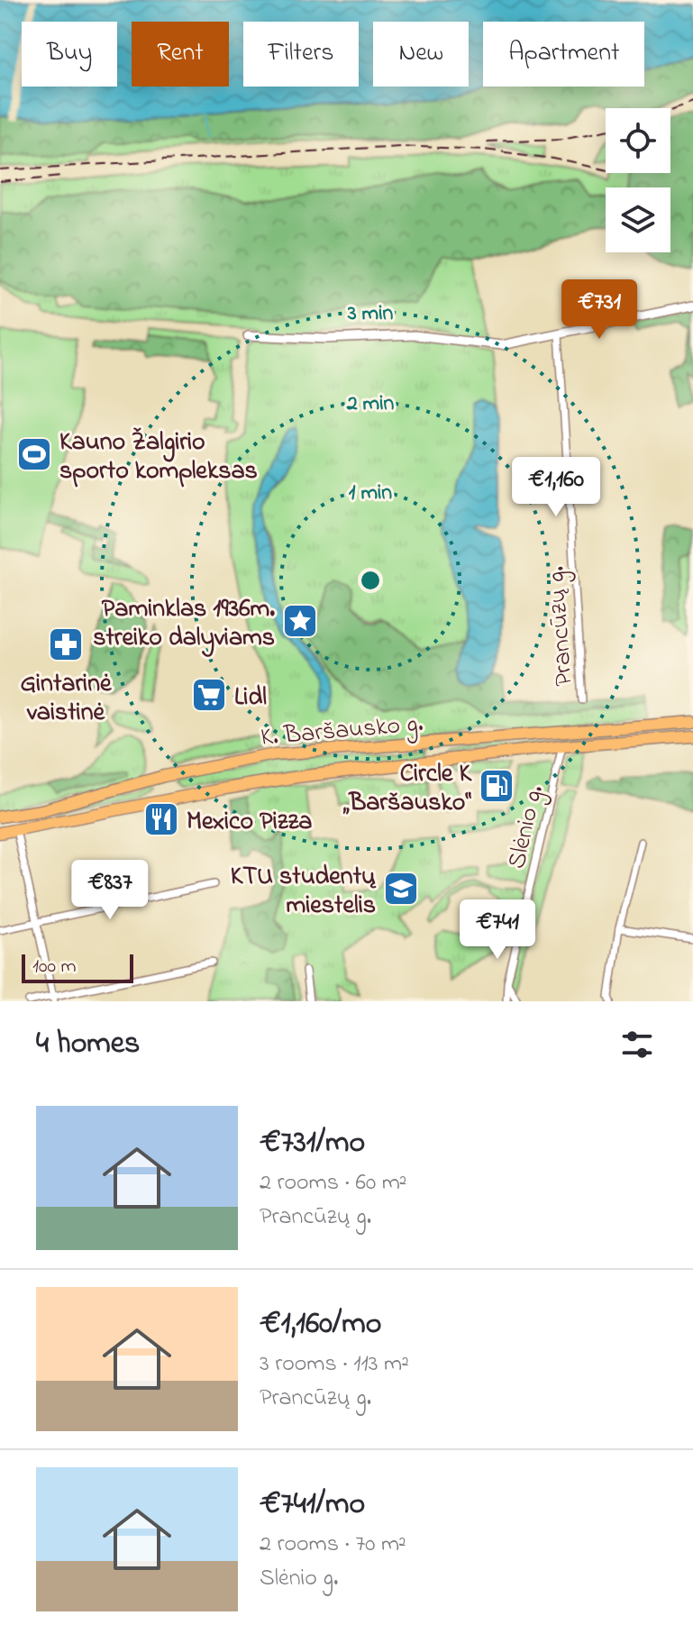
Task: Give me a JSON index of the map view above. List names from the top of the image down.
{
  "streets": {
    "main road": ["K. Baršausko g."],
    "street": ["Prancūzų g.", "Slėnio g."]
  },
  "crossings": [
    ["K. Baršausko g.", "Slėnio g."]
  ],
  "places": {
    "sports": ["Kauno Žalgirio sporto kompleksas"],
    "place": ["Paminklas 1936m. streiko dalyviams"],
    "pharmacy": ["Gintarinė vaistinė"],
    "supermarket": ["Lidl"],
    "fuel station": ["Circle K „Baršausko“"],
    "restaurant": ["Mexico Pizza"],
    "school or university": ["KTU studentų miestelis"]
  },
  "scale_bar": "100 m",
  "page": {
    "chip": [
      "Buy",
      "Rent",
      "Filters",
      "New",
      "Apartment"
    ],
    "price": [
      "€731",
      "€1,160",
      "€837",
      "€741"
    ],
    "scale": "100 m",
    "heading": "4 homes",
    "list": [
      {
        "name": "€731/mo",
        "note": "2 rooms · 60 m² · Prancūzų g."
      },
      {
        "name": "€1,160/mo",
        "note": "3 rooms · 113 m² · Prancūzų g."
      },
      {
        "name": "€741/mo",
        "note": "2 rooms · 70 m² · Slėnio g."
      }
    ]
  },
  "rings": ["3 min", "2 min", "1 min"]
}
